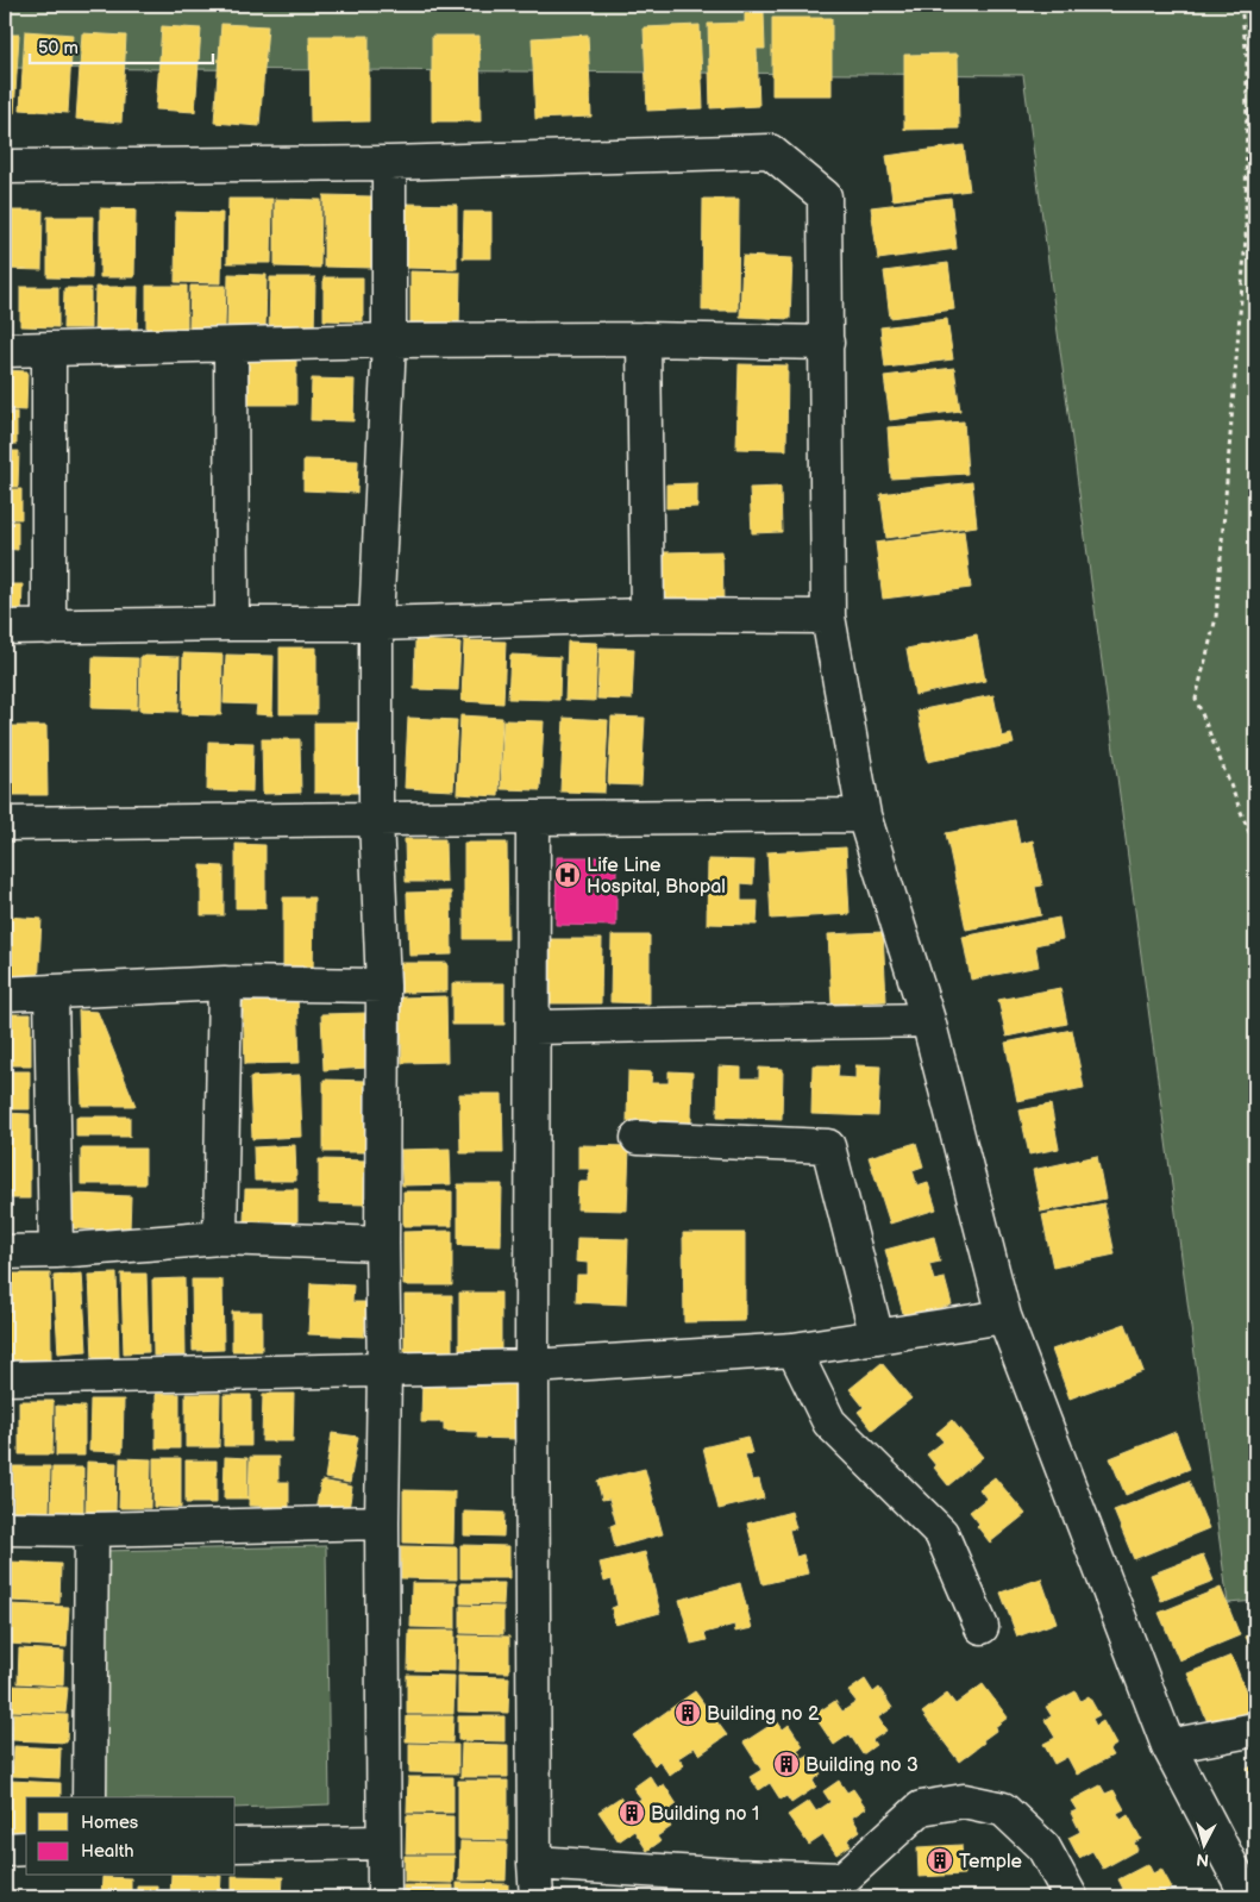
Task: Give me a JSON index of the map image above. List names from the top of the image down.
{
  "places": {
    "hospital": ["Life Line Hospital, Bhopal"],
    "building": [
      "Building no 2",
      "Building no 3",
      "Building no 1",
      "Temple"
    ]
  },
  "legend": ["Homes", "Health"],
  "scale_bar": "50 m",
  "north": "bottom"
}
